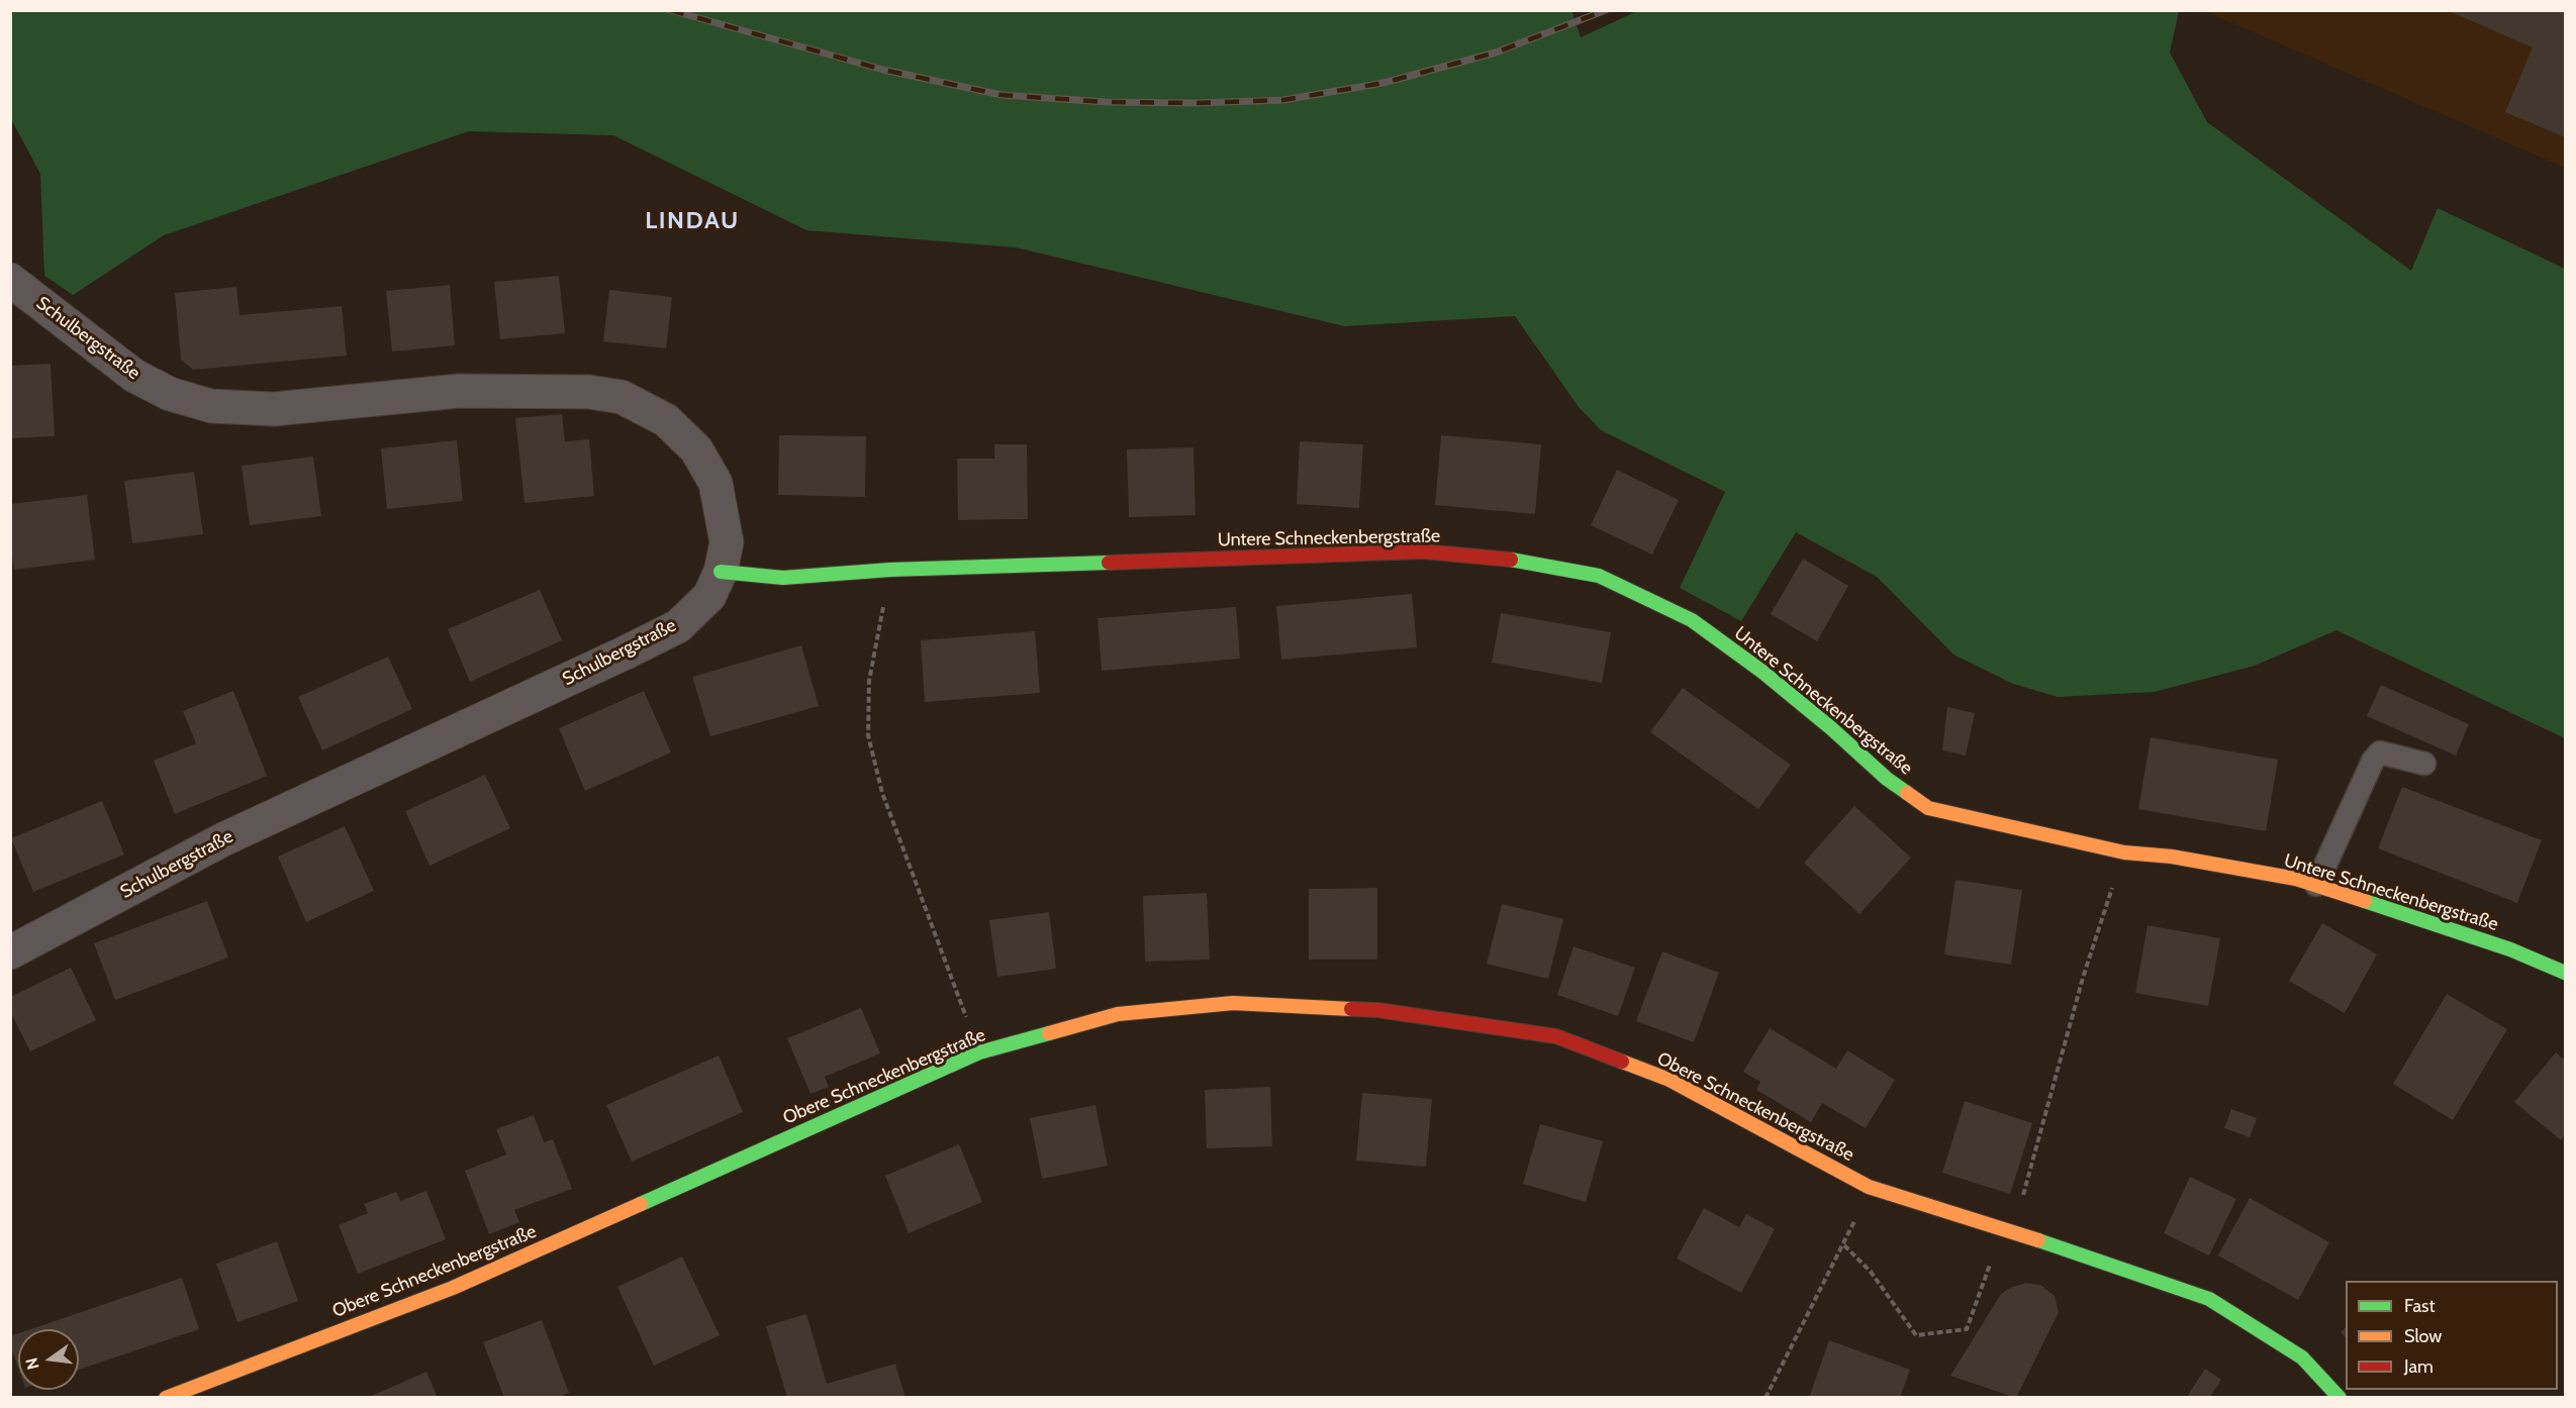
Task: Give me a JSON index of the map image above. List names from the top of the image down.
{
  "streets": {
    "street": ["Schulbergstraße", "Untere Schneckenbergstraße", "Obere Schneckenbergstraße"]
  },
  "crossings": [
    ["Schulbergstraße", "Untere Schneckenbergstraße"]
  ],
  "districts": ["LINDAU"],
  "legend": ["Fast", "Slow", "Jam"],
  "north": "left"
}
